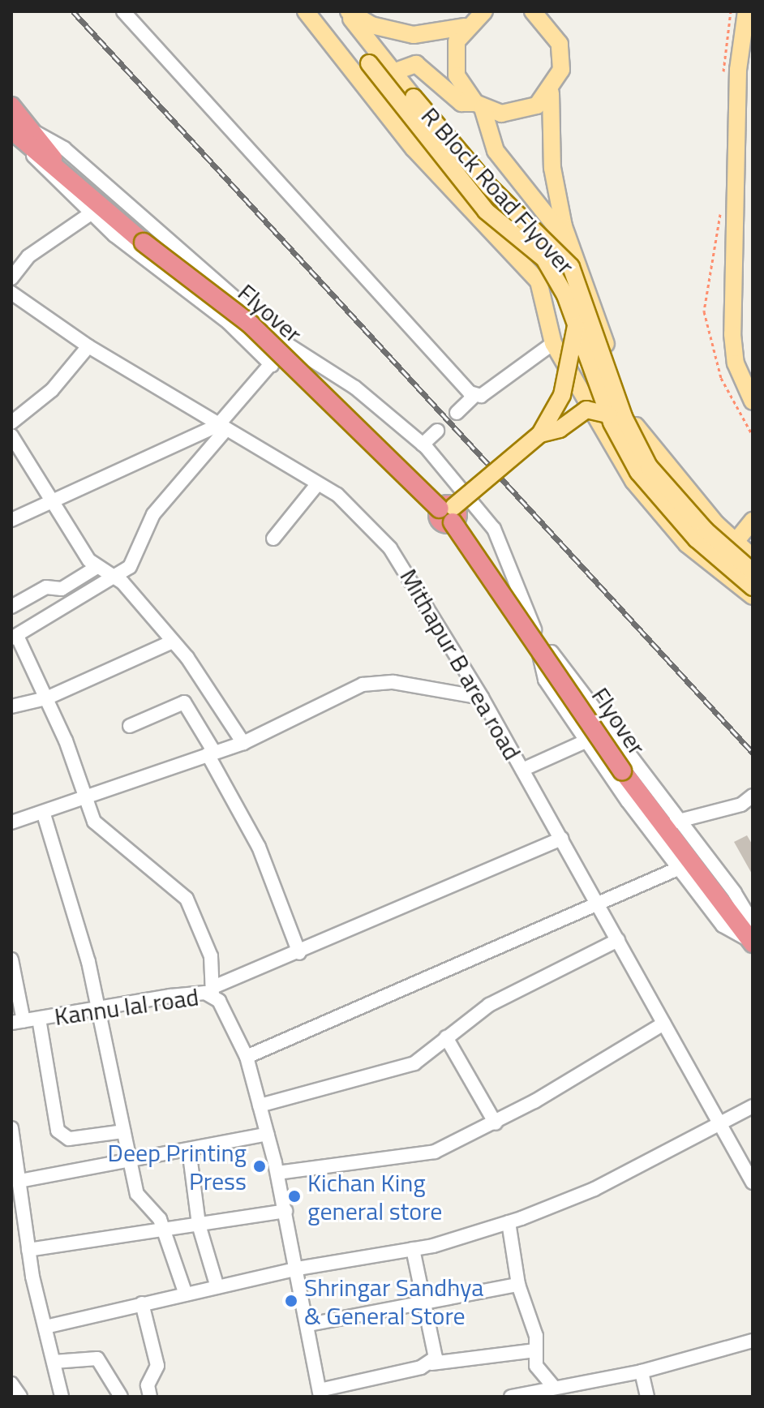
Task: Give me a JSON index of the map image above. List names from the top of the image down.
{
  "streets": {
    "highway": ["Flyover"],
    "main road": ["R Block Road Flyover"],
    "street": ["Mithapur B area road", "Kannu lal road"]
  },
  "places": ["Deep Printing Press", "Kichan King general store", "Shringar Sandhya & General Store"]
}
